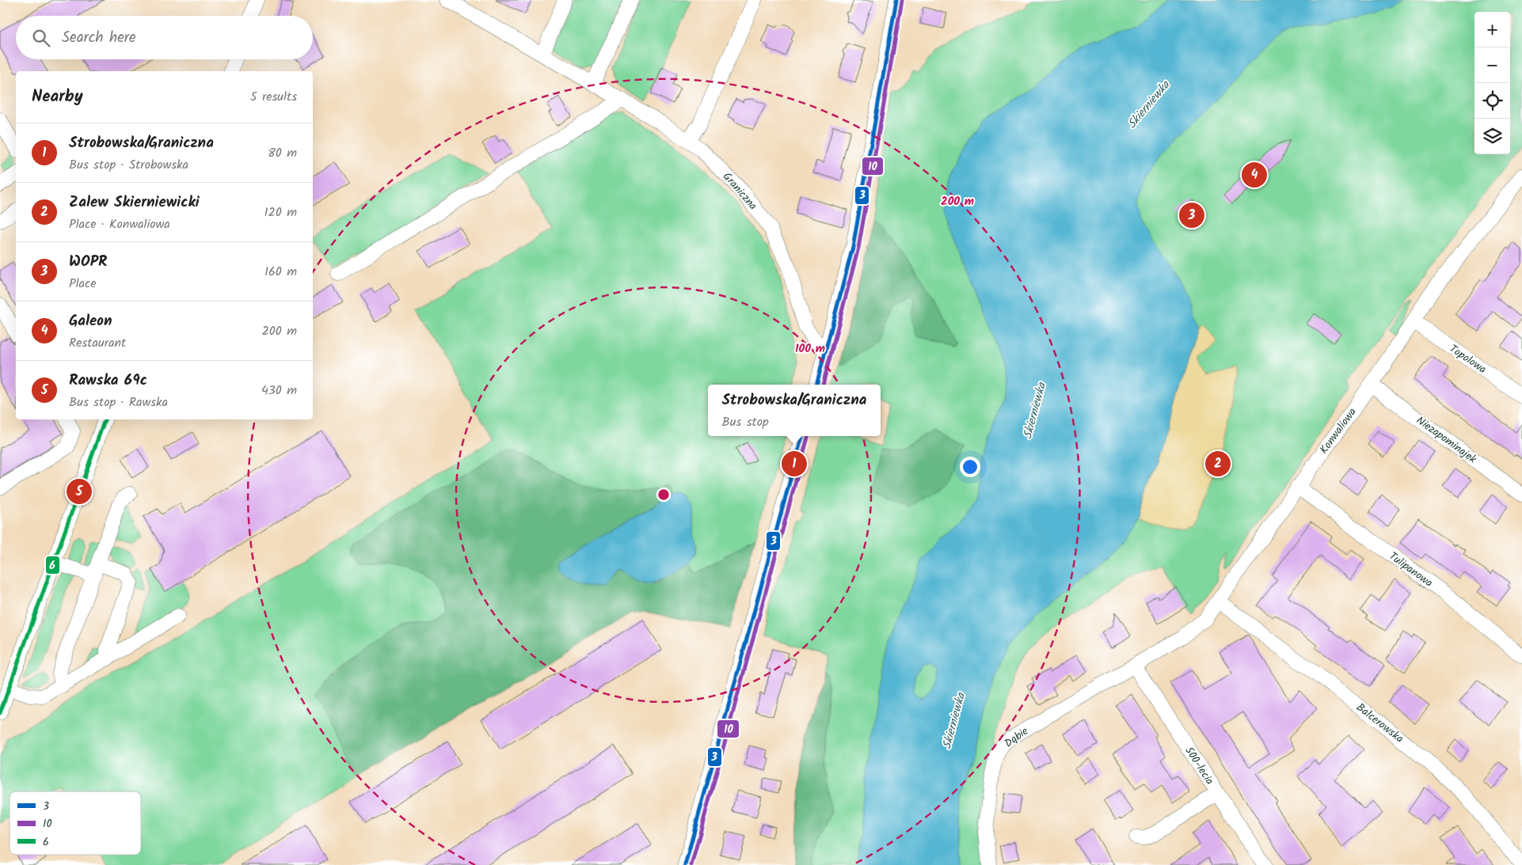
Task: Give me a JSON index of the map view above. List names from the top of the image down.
{
  "streets": {
    "street": [
      "Graniczna",
      "Topolowa",
      "Konwaliowa",
      "Niezapominajek",
      "Tulipanowa",
      "Balcerowska",
      "Dąbie",
      "500-lecia"
    ]
  },
  "crossings": [
    ["Topolowa", "Konwaliowa"],
    ["Konwaliowa", "Niezapominajek"],
    ["Konwaliowa", "Tulipanowa"],
    ["Konwaliowa", "Balcerowska"],
    ["Konwaliowa", "Dąbie"],
    ["Konwaliowa", "500-lecia"],
    ["Dąbie", "500-lecia"]
  ],
  "water": ["Skierniewka"],
  "lines": ["transit line 3", "transit line 10", "transit line 6"],
  "legend": ["3", "10", "6"],
  "page": {
    "map_buttons": ["+", "−"],
    "search": "Search here",
    "heading": ["Nearby", "5 results"],
    "list": [
      {
        "mark": "1",
        "name": "Strobowska/Graniczna",
        "note": "Bus stop · Strobowska",
        "value": "80 m"
      },
      {
        "mark": "2",
        "name": "Zalew Skierniewicki",
        "note": "Place · Konwaliowa",
        "value": "120 m"
      },
      {
        "mark": "3",
        "name": "WOPR",
        "note": "Place",
        "value": "160 m"
      },
      {
        "mark": "4",
        "name": "Galeon",
        "note": "Restaurant",
        "value": "200 m"
      },
      {
        "mark": "5",
        "name": "Rawska 69c",
        "note": "Bus stop · Rawska",
        "value": "430 m"
      }
    ],
    "pins": [
      "4",
      "3",
      "1",
      "2",
      "5"
    ],
    "popup": ["Strobowska/Graniczna", "Bus stop"]
  },
  "rings": ["200 m", "100 m"]
}
